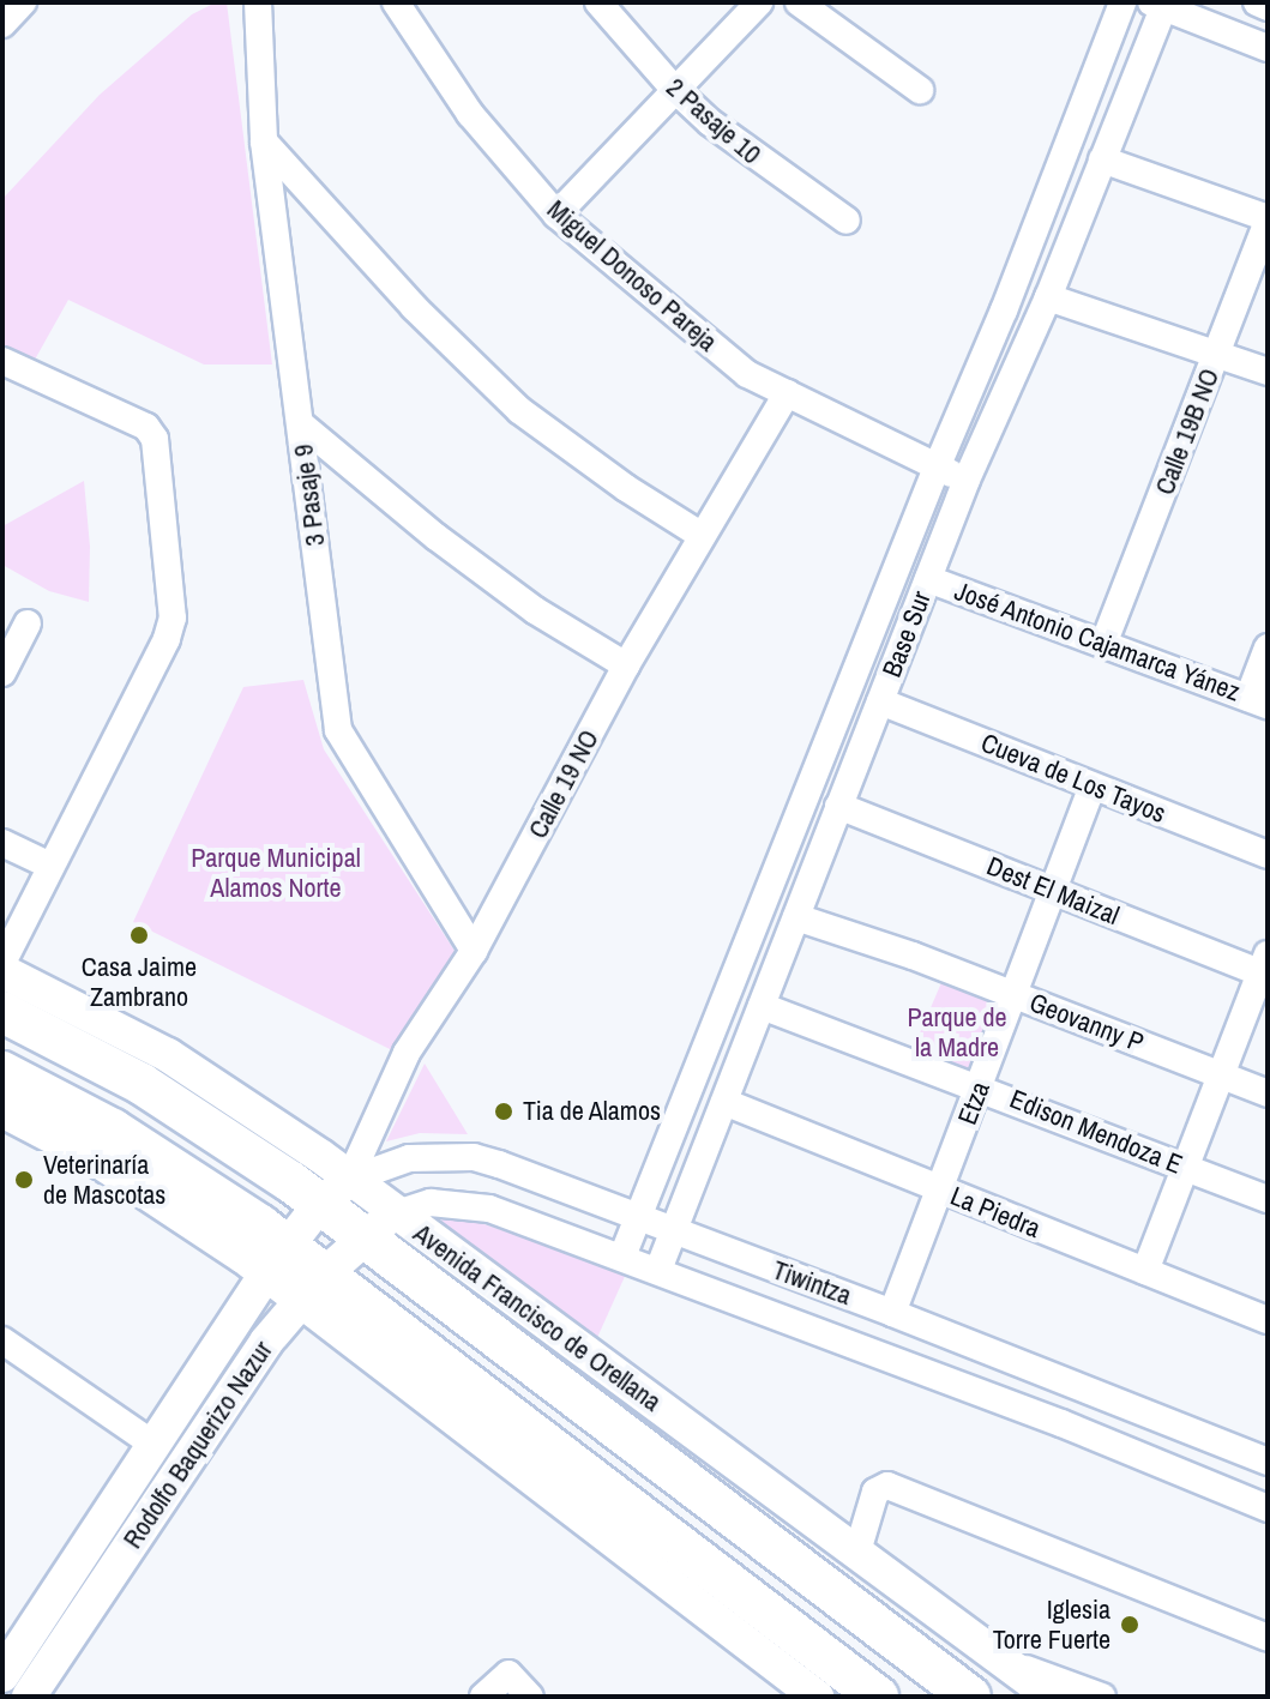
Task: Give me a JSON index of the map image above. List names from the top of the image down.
{
  "streets": {
    "highway": ["Avenida Francisco de Orellana"],
    "main road": ["Rodolfo Baquerizo Nazur"],
    "street": [
      "2 Pasaje 10",
      "Miguel Donoso Pareja",
      "Calle 19B NO",
      "3 Pasaje 9",
      "Base Sur",
      "José Antonio Cajamarca Yánez",
      "Cueva de Los Tayos",
      "Calle 19 NO",
      "Dest El Maizal",
      "Geovanny P",
      "Etza",
      "Edison Mendoza E",
      "La Piedra",
      "Tiwintza"
    ]
  },
  "crossings": [
    ["Miguel Donoso Pareja", "Base Sur"],
    ["Miguel Donoso Pareja", "Calle 19 NO"],
    ["Calle 19B NO", "José Antonio Cajamarca Yánez"],
    ["3 Pasaje 9", "Calle 19 NO"],
    ["Base Sur", "José Antonio Cajamarca Yánez"],
    ["Base Sur", "Cueva de Los Tayos"],
    ["Base Sur", "Dest El Maizal"],
    ["Base Sur", "Geovanny P"],
    ["Base Sur", "Edison Mendoza E"],
    ["Base Sur", "La Piedra"],
    ["Base Sur", "Tiwintza"],
    ["Cueva de Los Tayos", "Etza"],
    ["Calle 19 NO", "Tiwintza"],
    ["Calle 19 NO", "Avenida Francisco de Orellana"],
    ["Calle 19 NO", "Rodolfo Baquerizo Nazur"],
    ["Dest El Maizal", "Etza"],
    ["Geovanny P", "Etza"],
    ["Etza", "Edison Mendoza E"],
    ["Etza", "La Piedra"],
    ["Etza", "Tiwintza"],
    ["Tiwintza", "Avenida Francisco de Orellana"],
    ["Tiwintza", "Rodolfo Baquerizo Nazur"],
    ["Avenida Francisco de Orellana", "Rodolfo Baquerizo Nazur"]
  ],
  "parks": ["Parque Municipal Alamos Norte", "Parque de la Madre"],
  "places": [
    "Casa Jaime Zambrano",
    "Tia de Alamos",
    "Veterinaría de Mascotas",
    "Iglesia Torre Fuerte"
  ]
}
